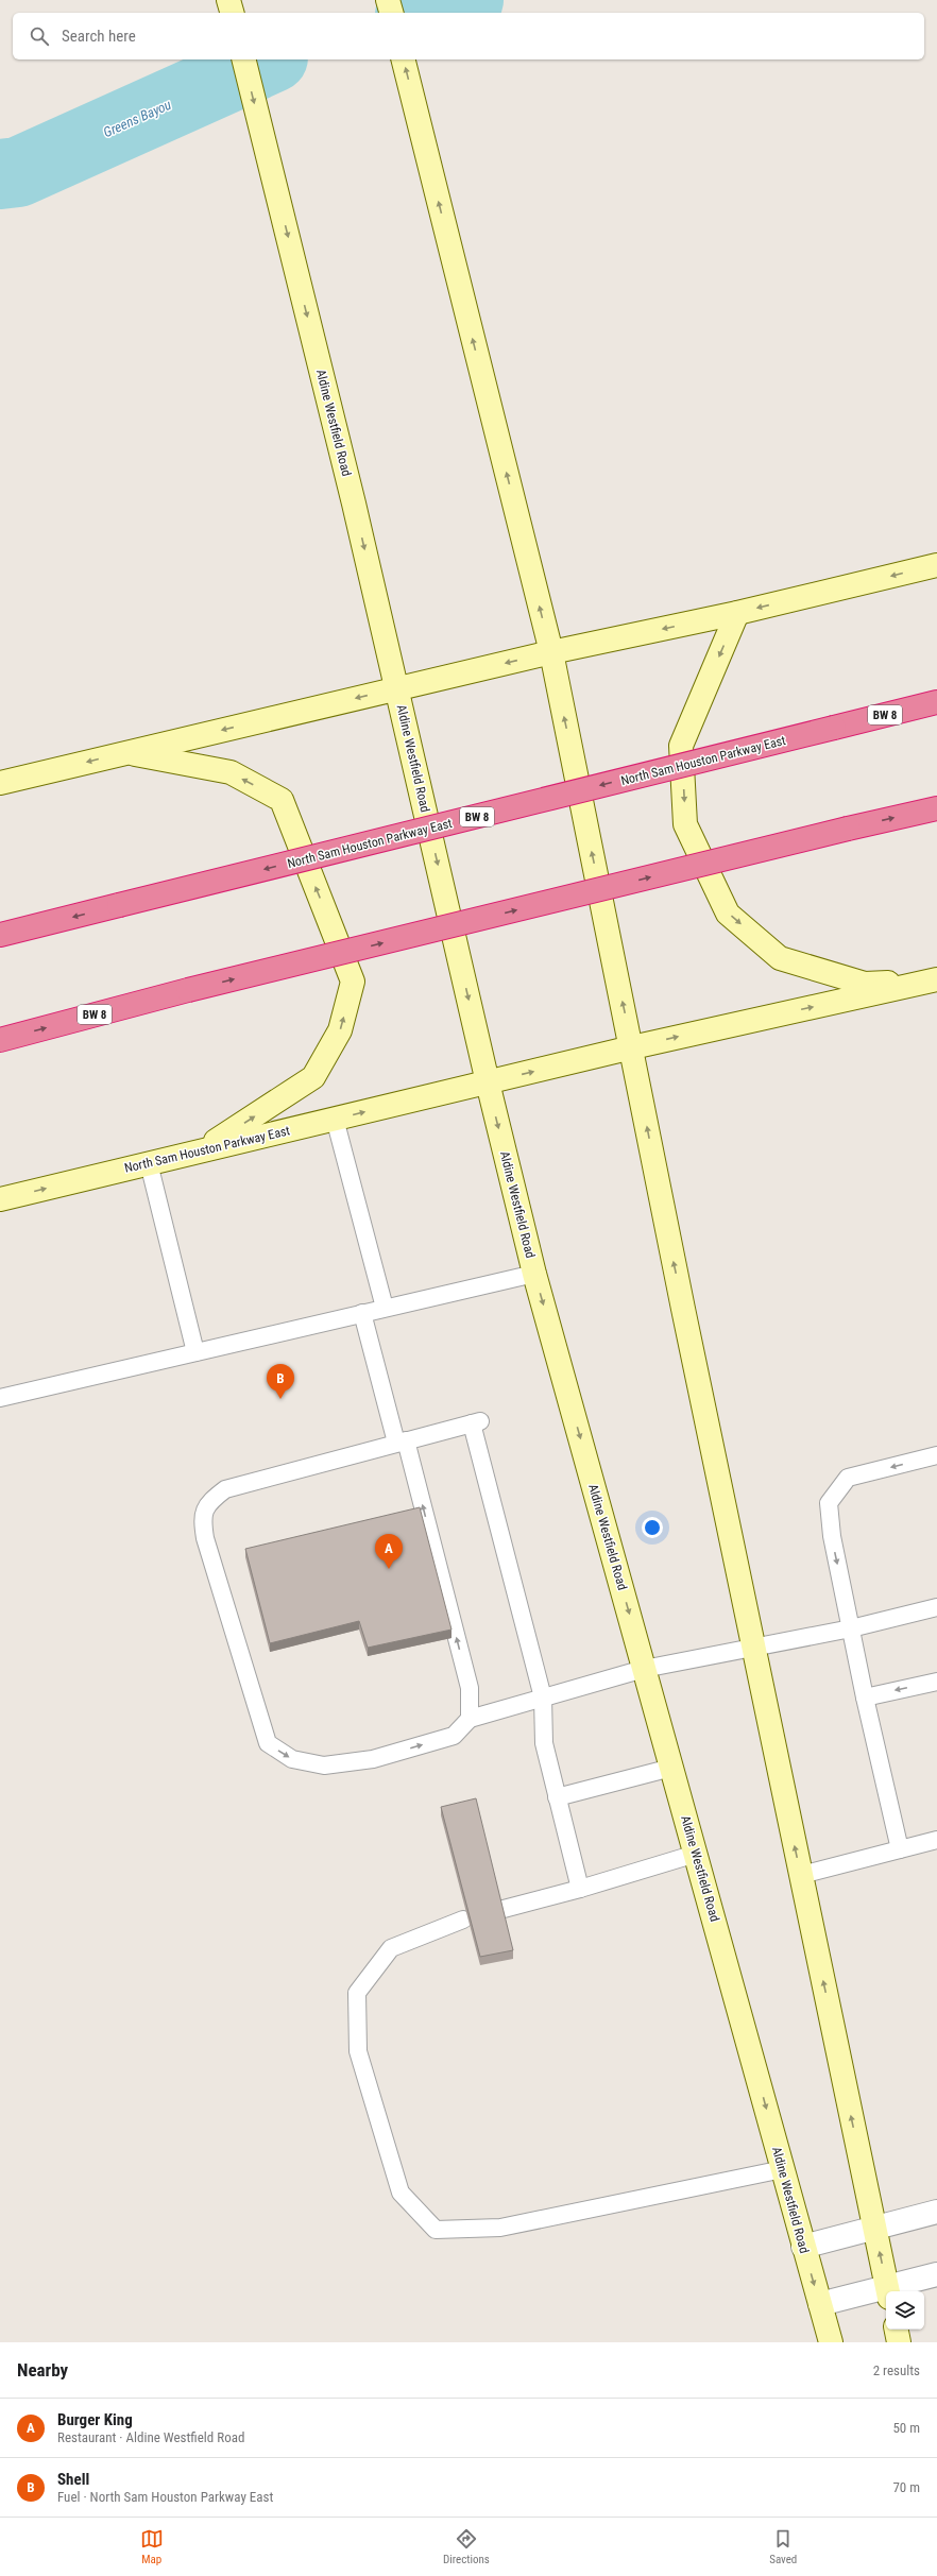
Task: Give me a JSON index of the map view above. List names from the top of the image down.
{
  "streets": {
    "highway": ["BW 8", "North Sam Houston Parkway East"],
    "main road": ["Aldine Westfield Road"]
  },
  "crossings": [
    ["Aldine Westfield Road", "North Sam Houston Parkway East"]
  ],
  "water": ["Greens Bayou"],
  "page": {
    "search": "Search here",
    "pins": ["B", "A"],
    "heading": ["Nearby", "2 results"],
    "list": [
      {
        "mark": "A",
        "name": "Burger King",
        "note": "Restaurant · Aldine Westfield Road",
        "value": "50 m"
      },
      {
        "mark": "B",
        "name": "Shell",
        "note": "Fuel · North Sam Houston Parkway East",
        "value": "70 m"
      }
    ],
    "nav": ["Map", "Directions", "Saved"]
  }
}
